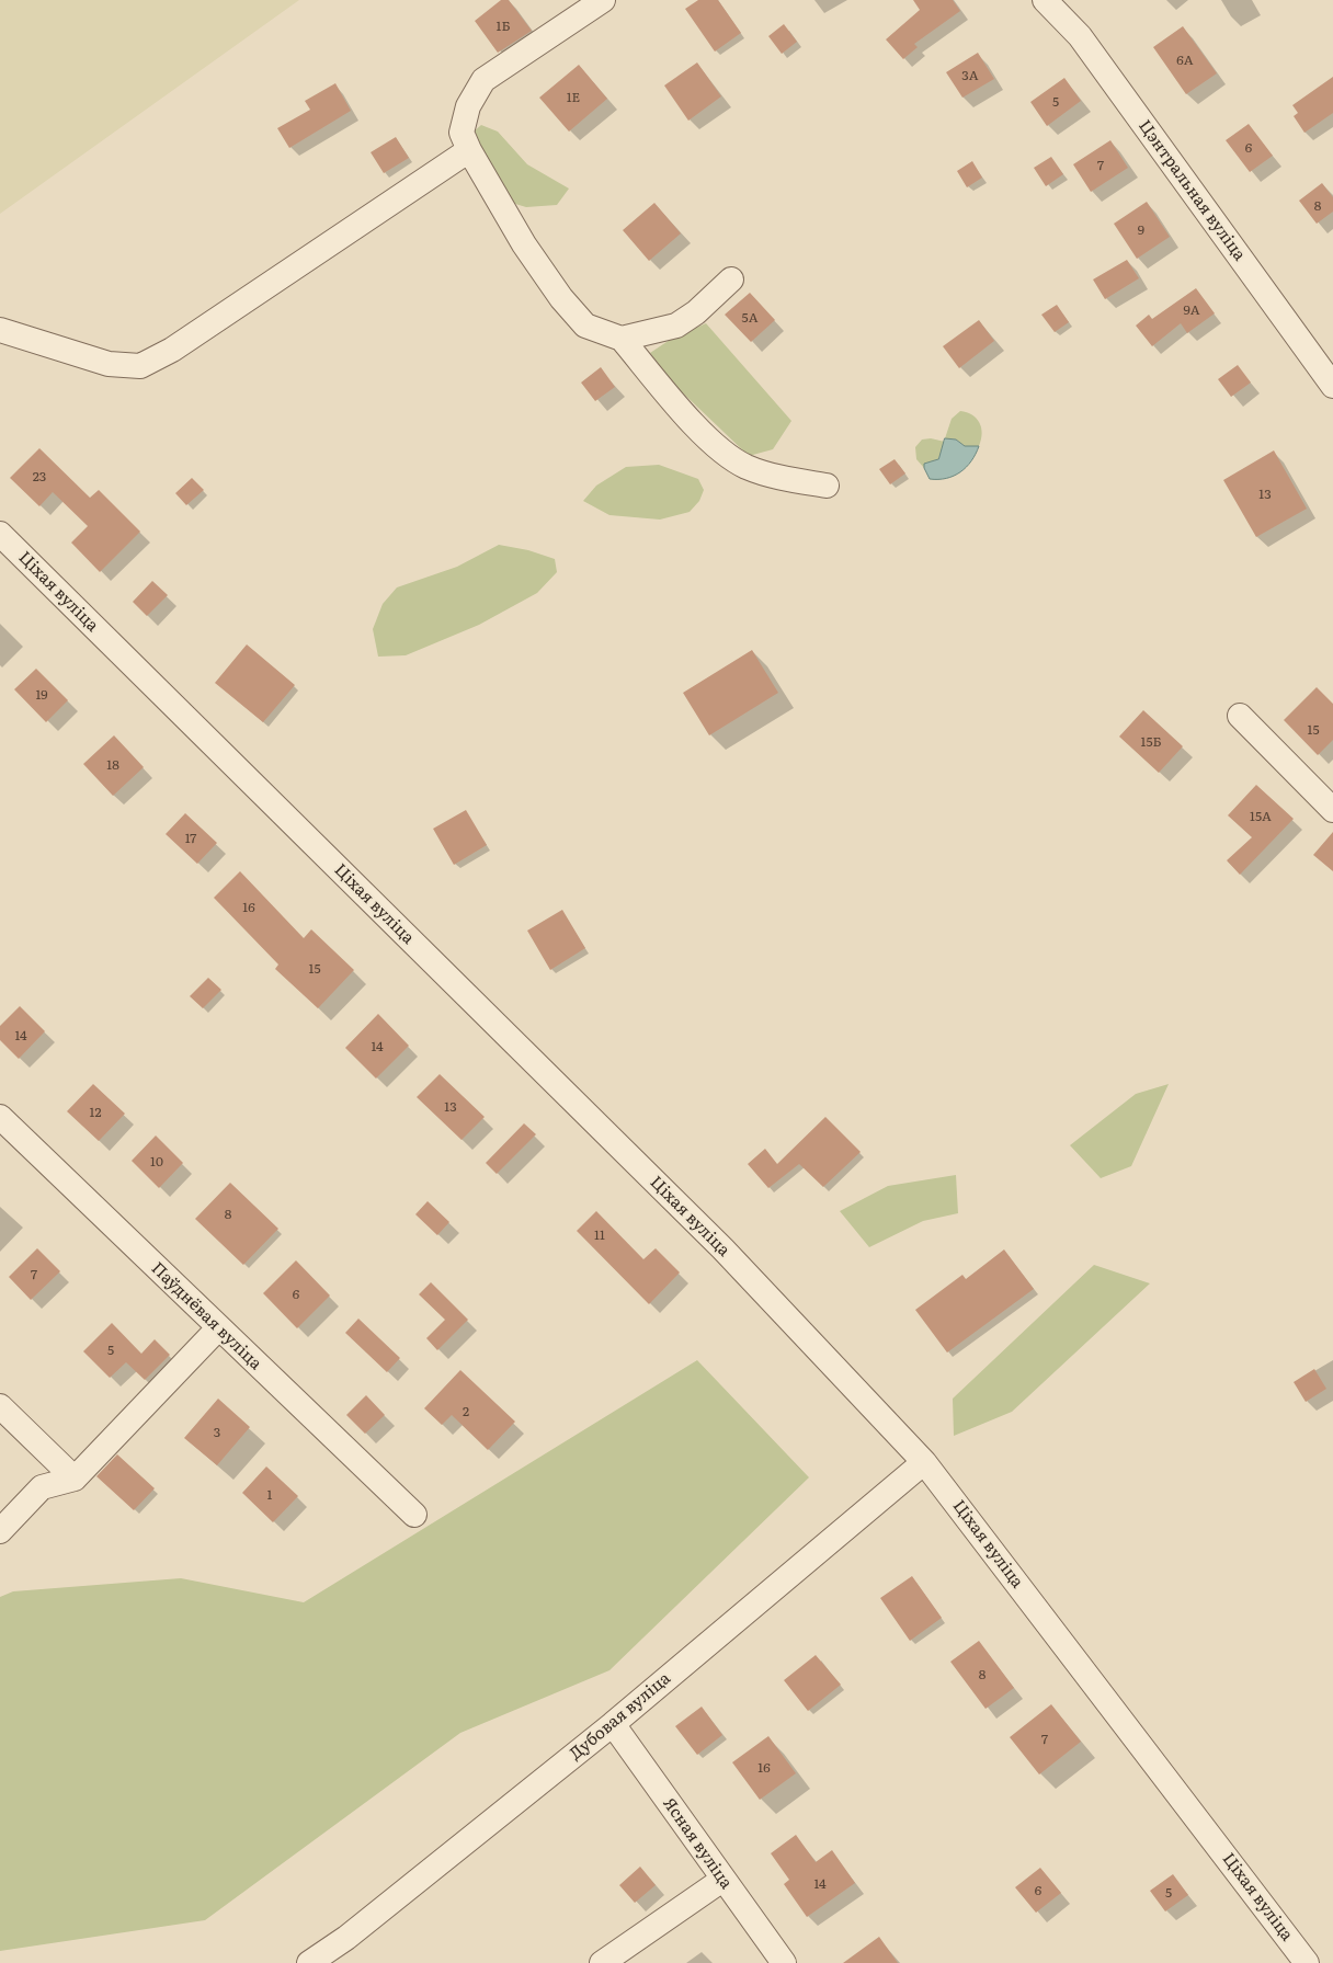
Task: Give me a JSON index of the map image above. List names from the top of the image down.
{
  "streets": {
    "street": [
      "Цэнтральная вуліца",
      "Ціхая вуліца",
      "Паўднёвая вуліца",
      "Дубовая вуліца",
      "Ясная вуліца"
    ]
  },
  "crossings": [
    ["Ціхая вуліца", "Дубовая вуліца"],
    ["Дубовая вуліца", "Ясная вуліца"]
  ],
  "house_numbers": [
    "1Б",
    "6А",
    "3А",
    "1Е",
    "5",
    "6",
    "7",
    "8",
    "9",
    "9А",
    "5А",
    "23",
    "13",
    "19",
    "15",
    "15Б",
    "18",
    "15А",
    "17",
    "16",
    "15",
    "14",
    "14",
    "13",
    "12",
    "10",
    "8",
    "11",
    "7",
    "6",
    "5",
    "2",
    "3",
    "1",
    "8",
    "7",
    "16",
    "14",
    "6",
    "5"
  ]
}
